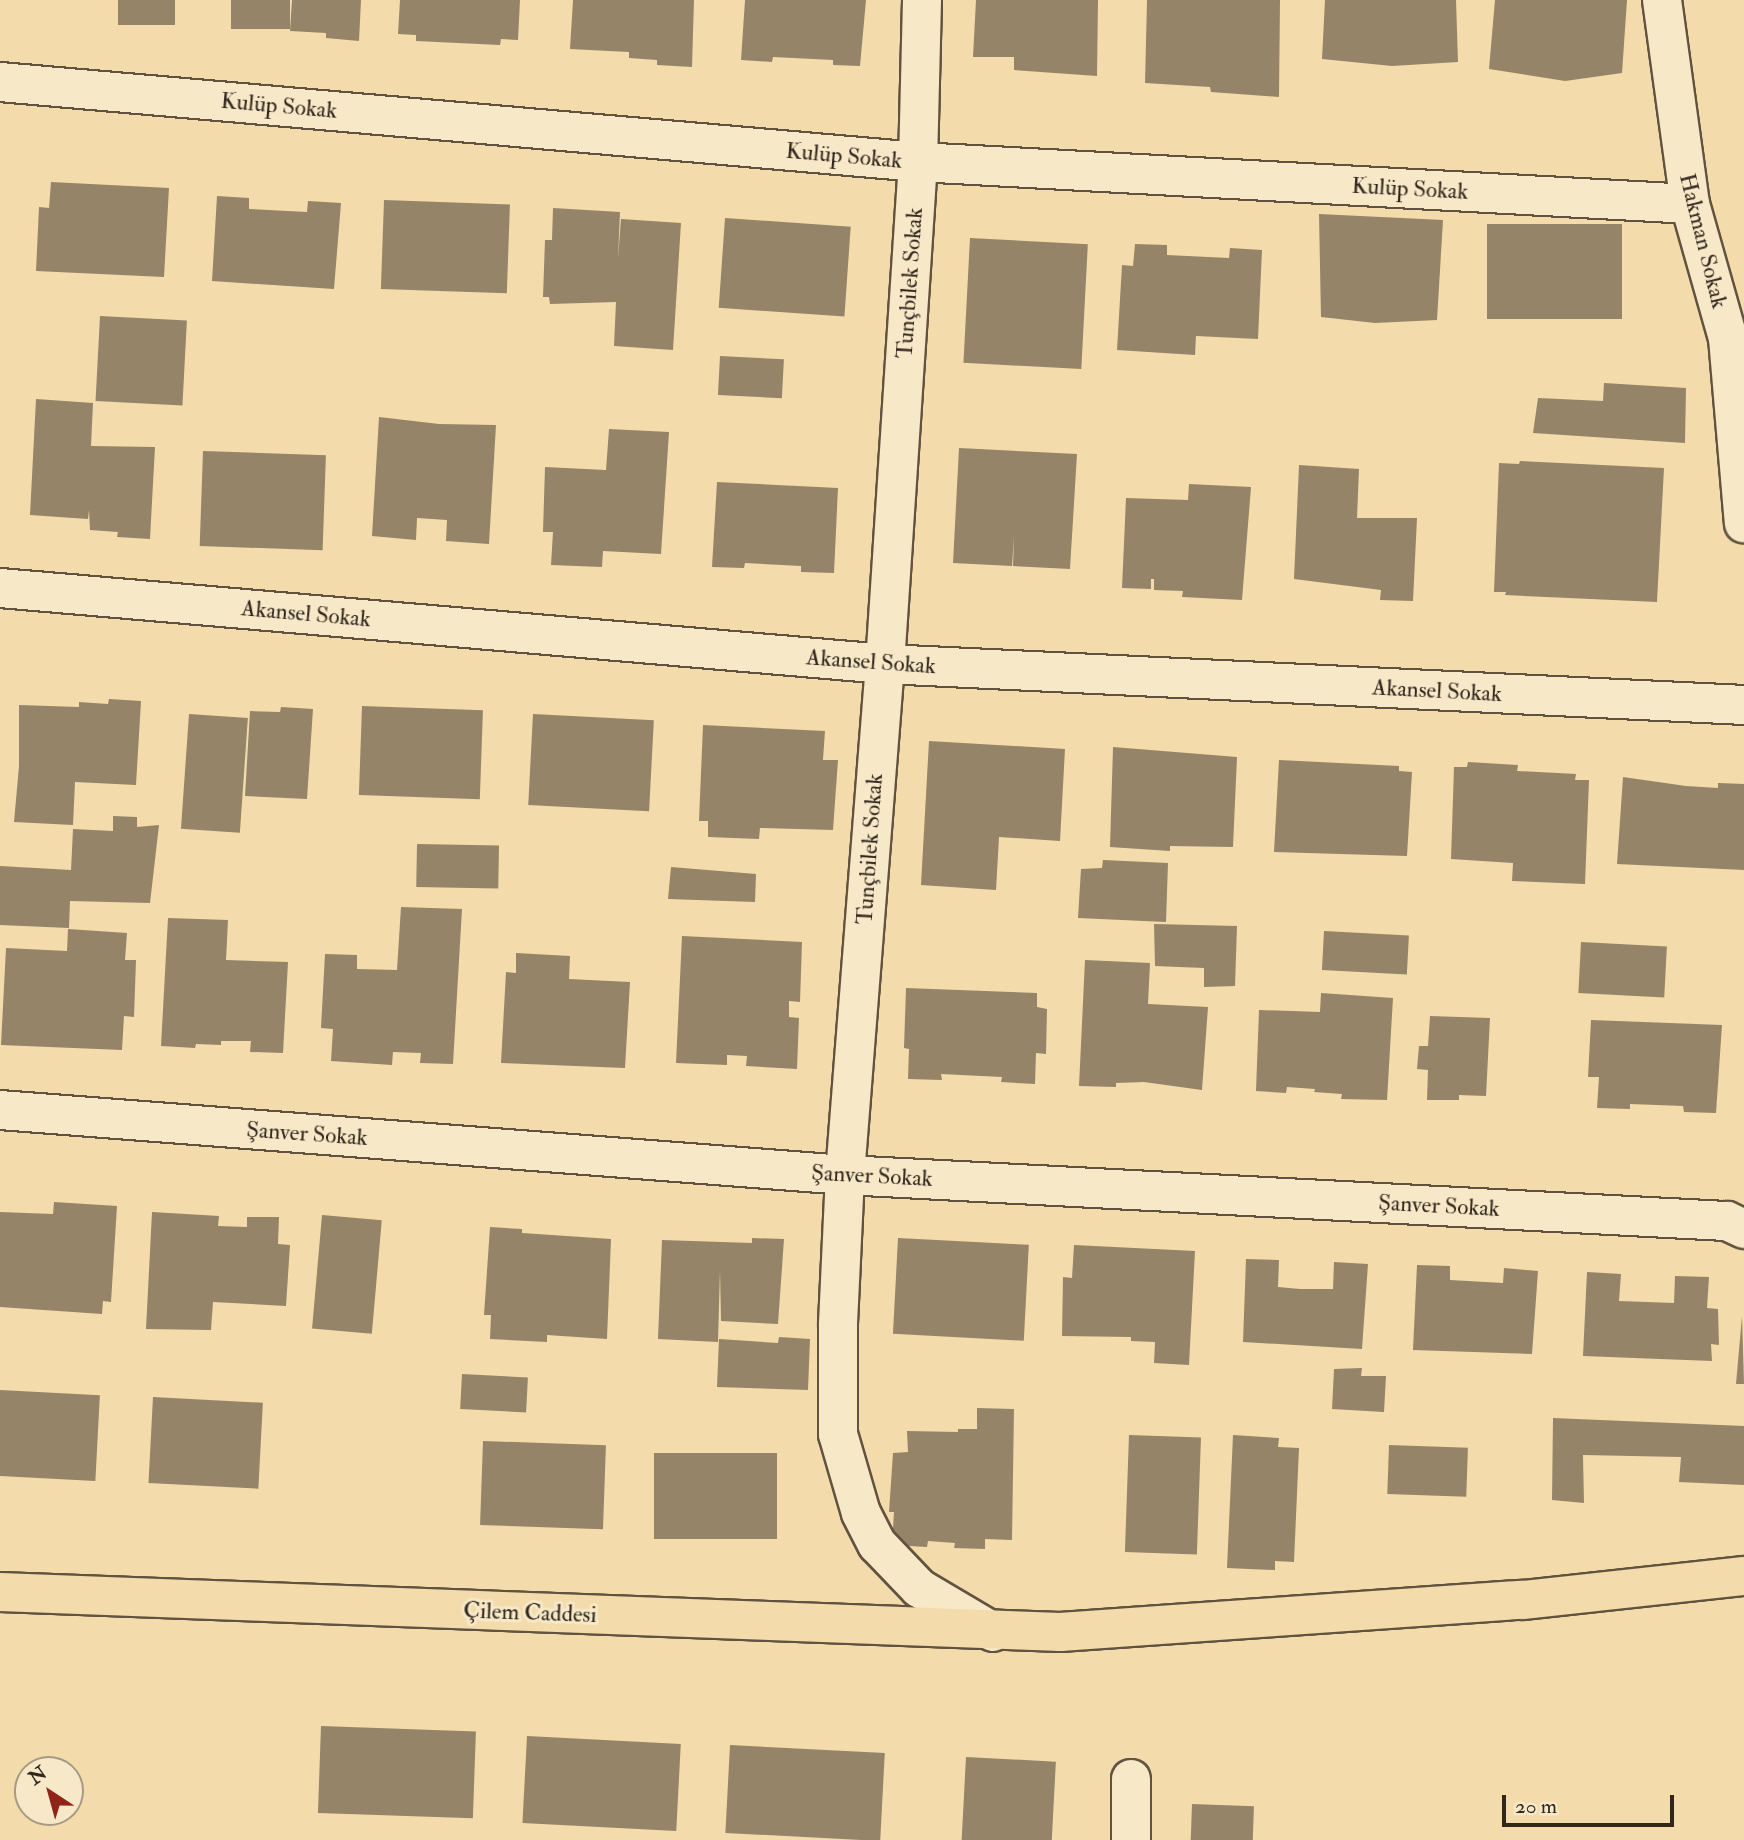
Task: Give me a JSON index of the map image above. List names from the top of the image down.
{
  "streets": {
    "main road": ["Çilem Caddesi"],
    "street": [
      "Kulüp Sokak",
      "Hakman Sokak",
      "Tunçbilek Sokak",
      "Akansel Sokak",
      "Şanver Sokak"
    ]
  },
  "crossings": [
    ["Kulüp Sokak", "Hakman Sokak"],
    ["Kulüp Sokak", "Tunçbilek Sokak"],
    ["Tunçbilek Sokak", "Akansel Sokak"],
    ["Tunçbilek Sokak", "Şanver Sokak"],
    ["Tunçbilek Sokak", "Çilem Caddesi"]
  ],
  "scale_bar": "20 m",
  "north": "top left"
}
